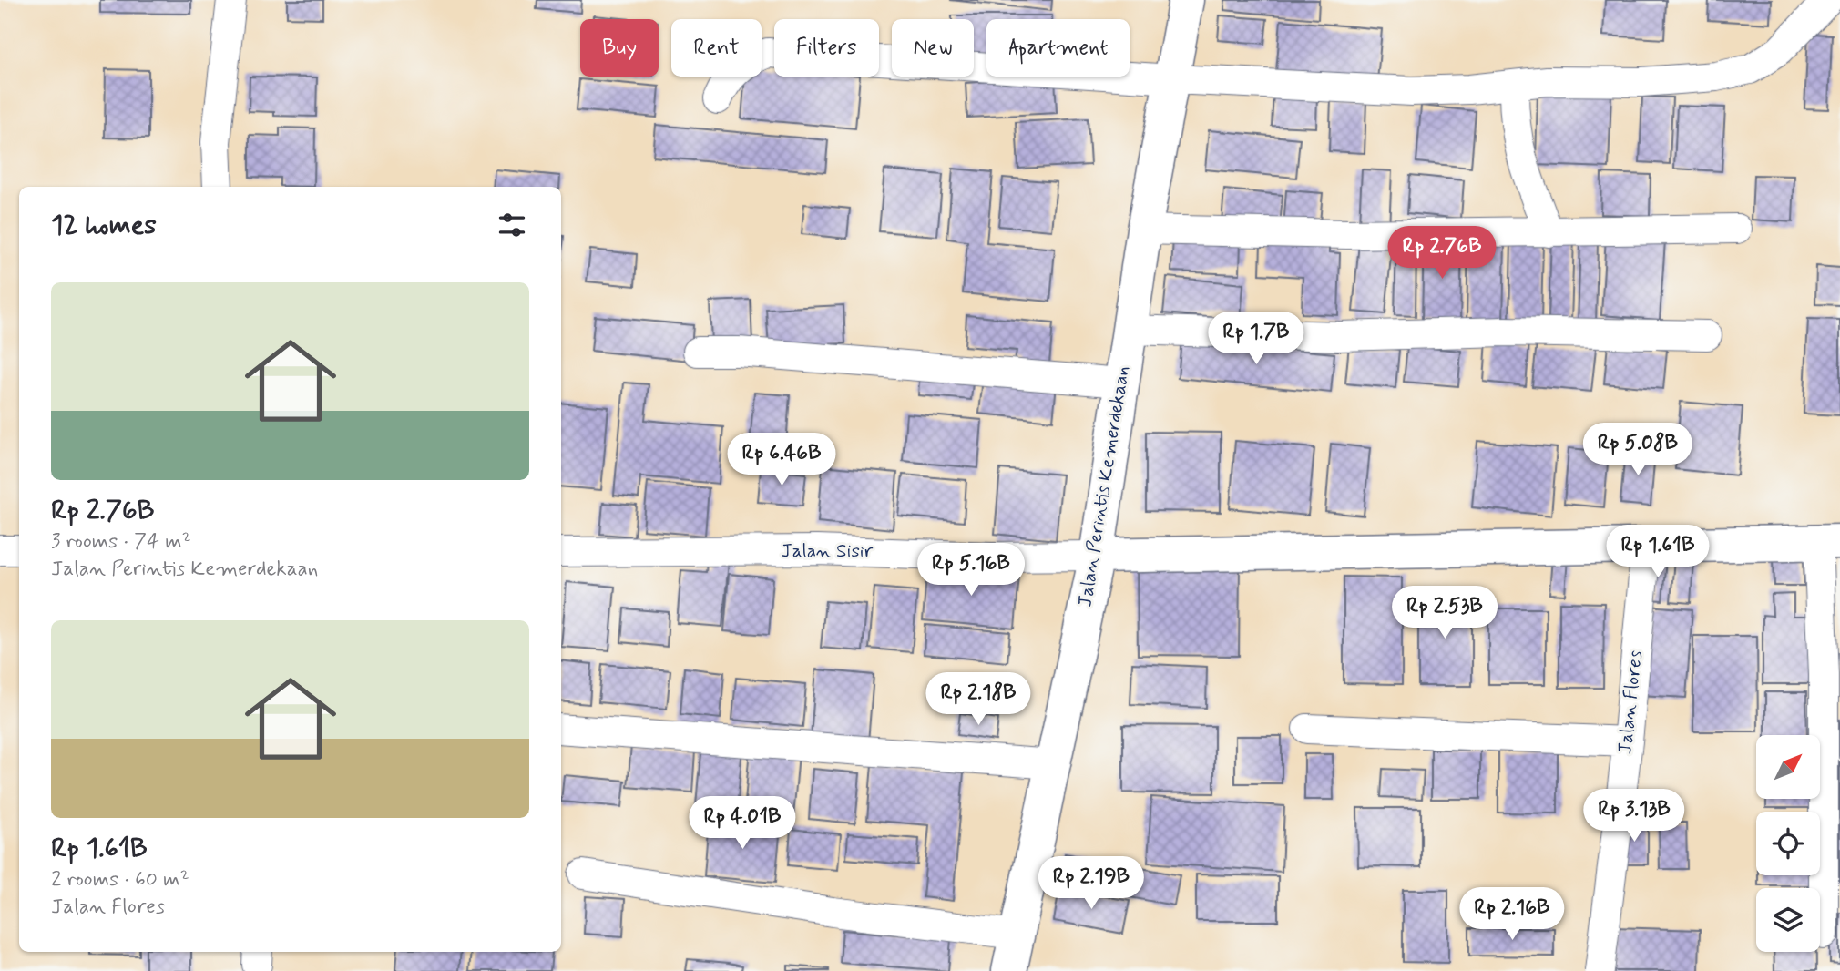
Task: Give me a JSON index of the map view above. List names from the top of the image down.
{
  "streets": {
    "street": ["Jalan Perintis Kemerdekaan", "Jalan Sisir", "Jalan Flores"]
  },
  "crossings": [
    ["Jalan Perintis Kemerdekaan", "Jalan Sisir"]
  ],
  "north": "top right",
  "page": {
    "chip": [
      "Buy",
      "Rent",
      "Filters",
      "New",
      "Apartment"
    ],
    "heading": "12 homes",
    "price": [
      "Rp 2.76B",
      "Rp 1.7B",
      "Rp 5.08B",
      "Rp 6.46B",
      "Rp 1.61B",
      "Rp 5.16B",
      "Rp 2.53B",
      "Rp 2.18B",
      "Rp 3.13B",
      "Rp 4.01B",
      "Rp 2.19B",
      "Rp 2.16B"
    ],
    "list": [
      {
        "name": "Rp 2.76B",
        "note": "3 rooms · 74 m² · Jalan Perintis Kemerdekaan"
      },
      {
        "name": "Rp 1.61B",
        "note": "2 rooms · 60 m² · Jalan Flores"
      }
    ]
  }
}
